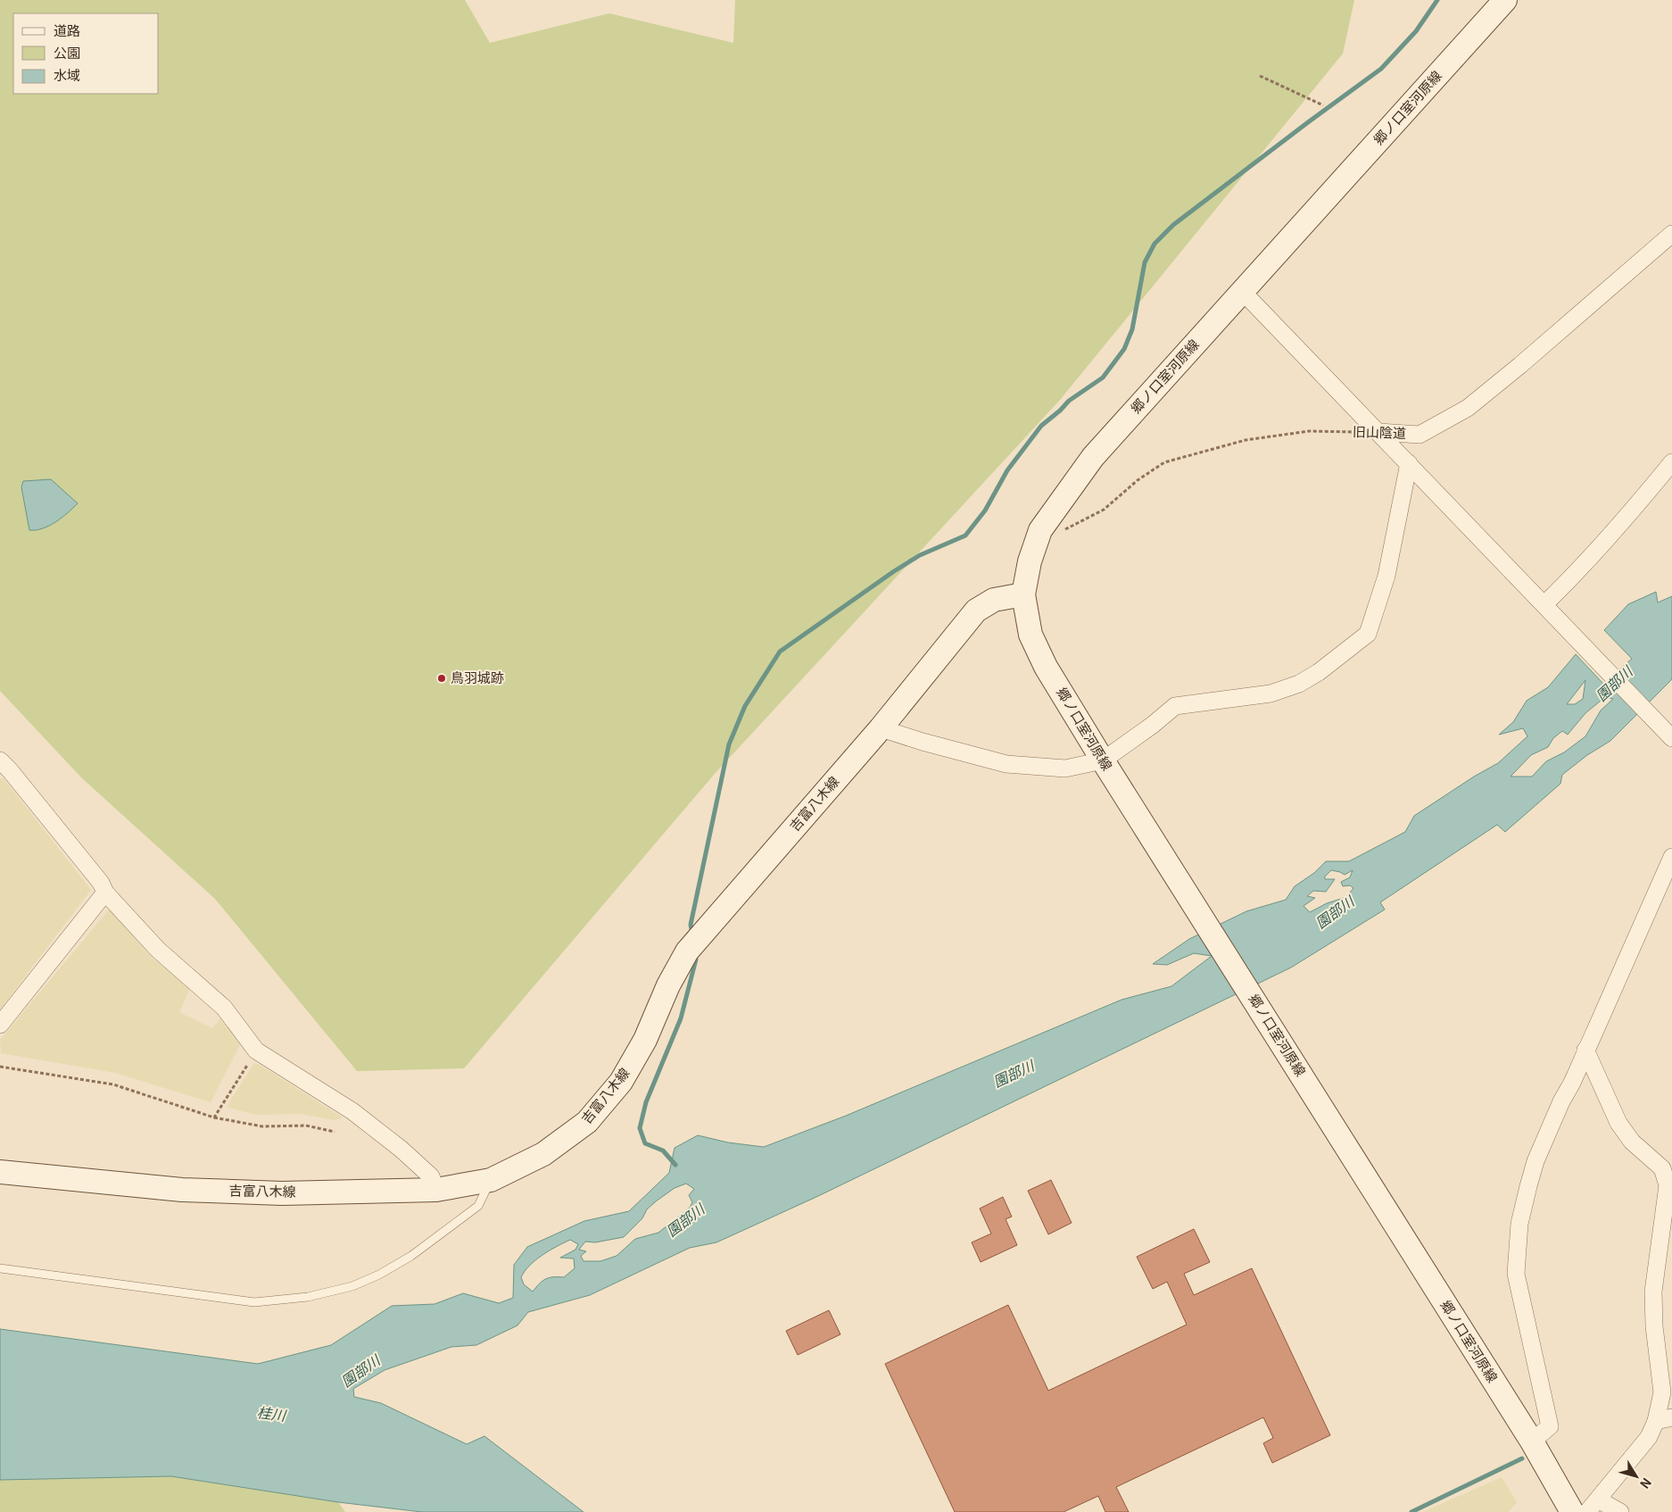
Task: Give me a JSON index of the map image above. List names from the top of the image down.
{
  "streets": {
    "main road": ["郷ノ口室河原線", "吉富八木線"],
    "street": ["旧山陰道"]
  },
  "crossings": [
    ["郷ノ口室河原線", "旧山陰道"],
    ["郷ノ口室河原線", "吉富八木線"]
  ],
  "water": ["園部川", "桂川"],
  "places": ["鳥羽城跡"],
  "legend": ["道路", "公園", "水域"],
  "north": "bottom right"
}
